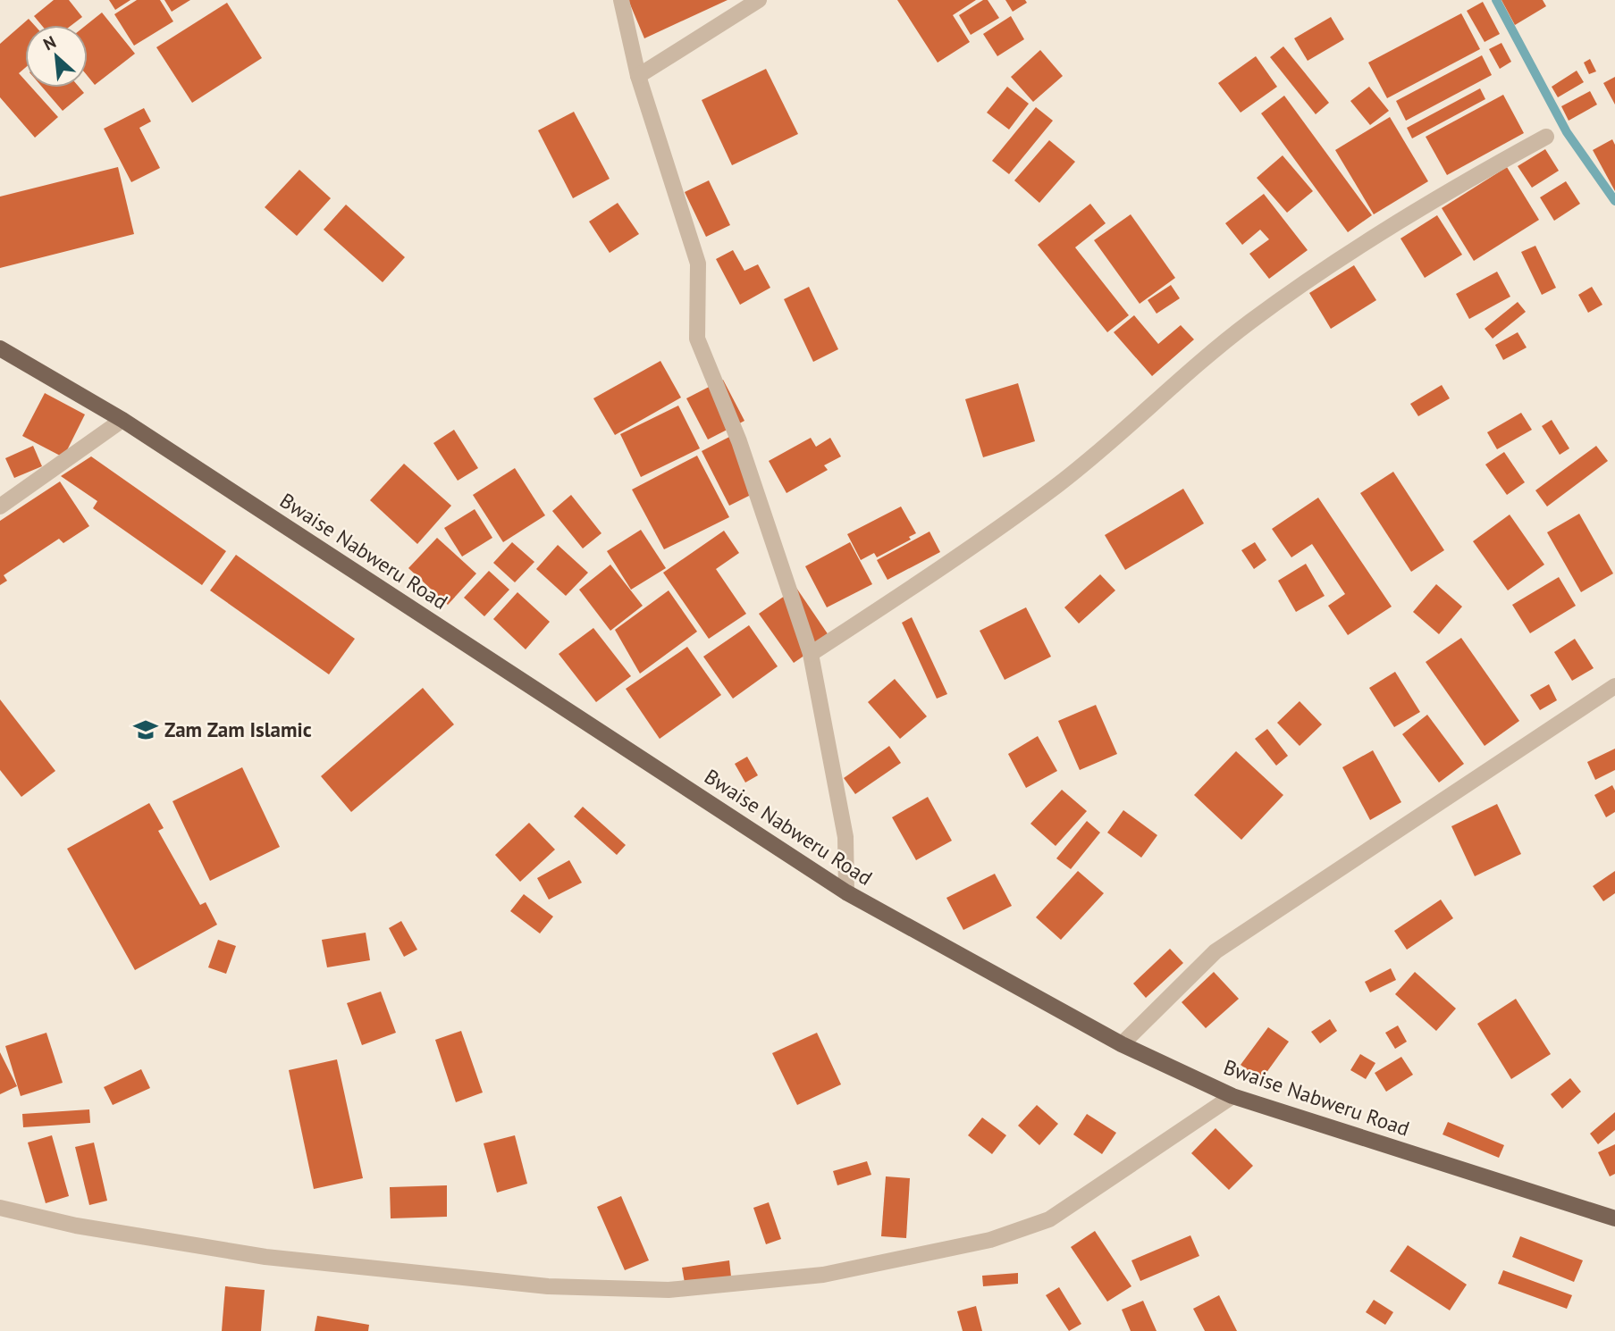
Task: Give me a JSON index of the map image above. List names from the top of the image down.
{
  "streets": {
    "main road": ["Bwaise Nabweru Road"]
  },
  "places": {
    "school or university": ["Zam Zam Islamic"]
  },
  "north": "top left"
}
